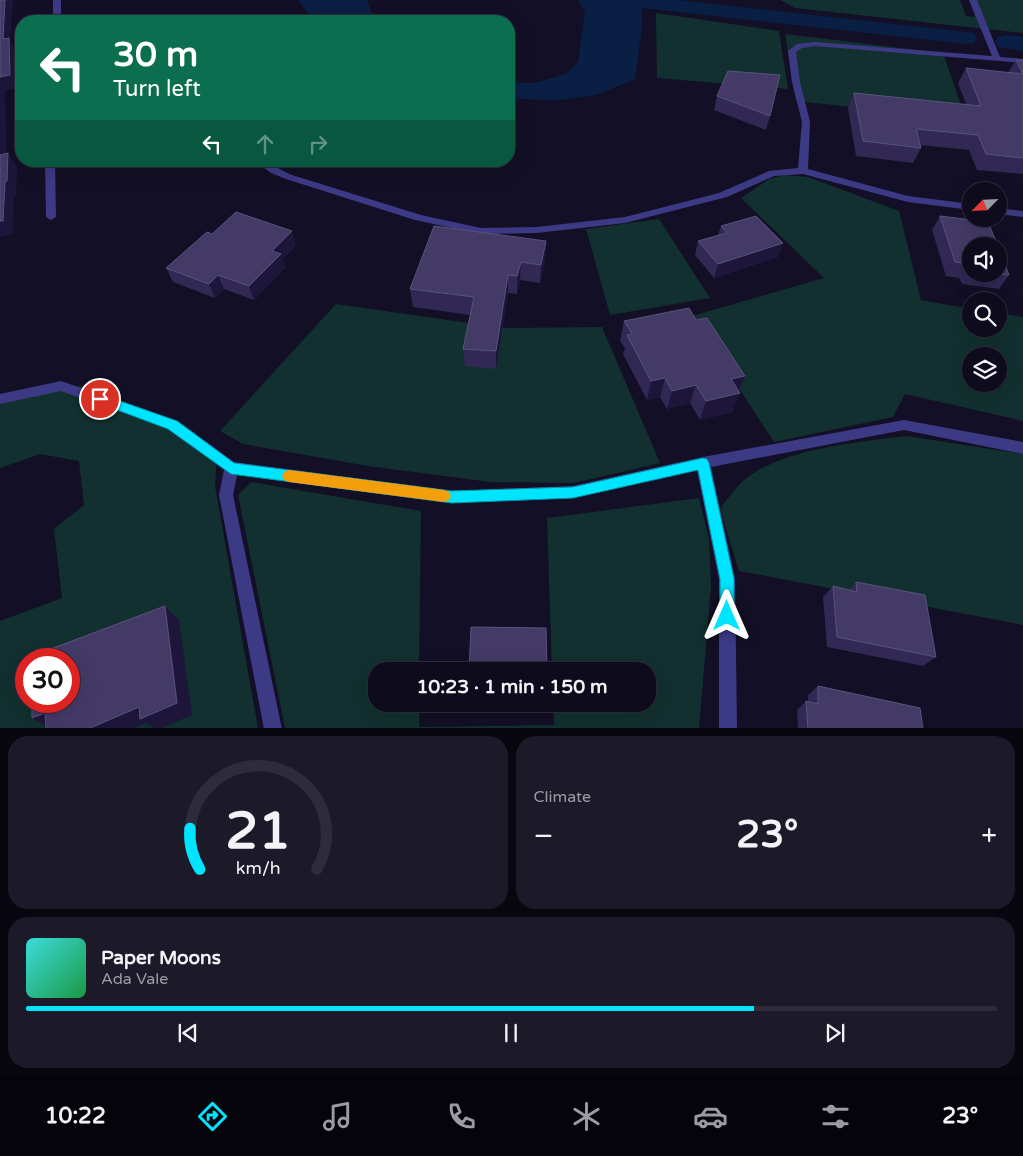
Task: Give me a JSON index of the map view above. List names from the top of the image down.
{
  "north": "bottom left",
  "page": {
    "turn": ["30 m", "Turn left"],
    "limit": "30",
    "trip": "10:23 · 1 min · 150 m",
    "tile": "Climate",
    "heat": ["−", "23°", "+"],
    "song": ["Paper Moons", "Ada Vale"],
    "tabs": ["10:22", "23°"],
    "gauge": ["21", "km/h"]
  }
}
